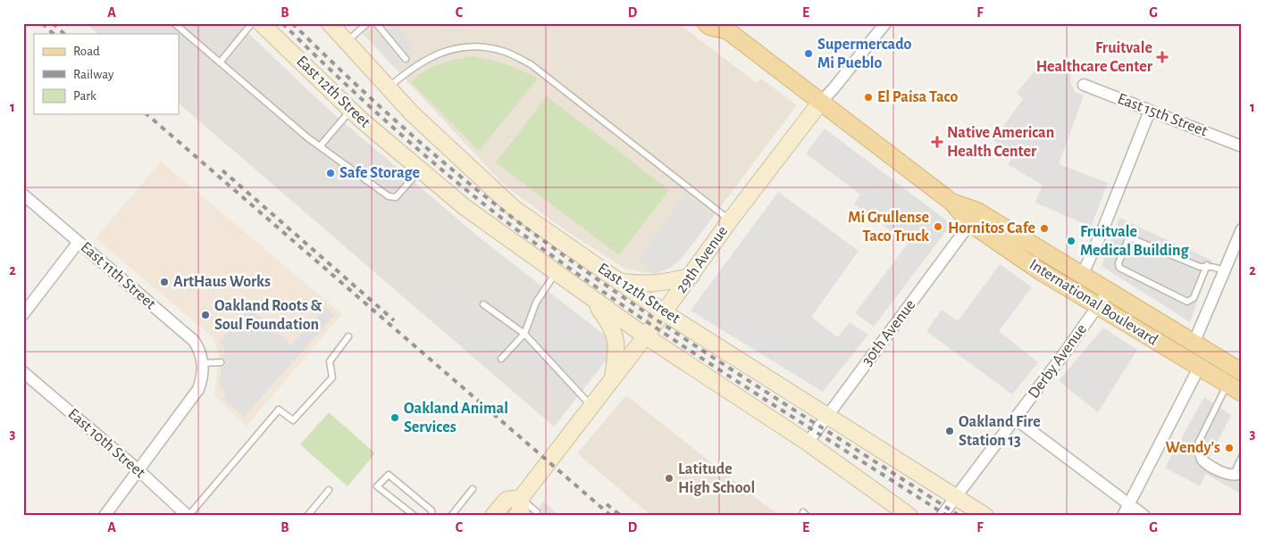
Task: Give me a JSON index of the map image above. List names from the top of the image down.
{
  "streets": {
    "main road": ["East 12th Street", "29th Avenue", "International Boulevard"],
    "street": [
      "East 15th Street",
      "East 11th Street",
      "30th Avenue",
      "Derby Avenue",
      "East 10th Street"
    ]
  },
  "crossings": [
    ["East 12th Street", "29th Avenue"],
    ["East 12th Street", "30th Avenue"],
    ["East 12th Street", "Derby Avenue"],
    ["29th Avenue", "International Boulevard"],
    ["International Boulevard", "30th Avenue"],
    ["International Boulevard", "Derby Avenue"]
  ],
  "places": {
    "other": [
      "Supermercado Mi Pueblo",
      "El Paisa Taco",
      "Safe Storage",
      "Mi Grullense Taco Truck",
      "Hornitos Cafe",
      "Fruitvale Medical Building",
      "ArtHaus Works",
      "Oakland Roots & Soul Foundation",
      "Oakland Animal Services",
      "Oakland Fire Station 13",
      "Wendy's",
      "Latitude High School"
    ],
    "health": ["Fruitvale Healthcare Center", "Native American Health Center"]
  },
  "legend": ["Road", "Railway", "Park"],
  "grid": {
    "columns": [
      "A",
      "B",
      "C",
      "D",
      "E",
      "F",
      "G"
    ],
    "rows": ["1", "2", "3"]
  }
}
